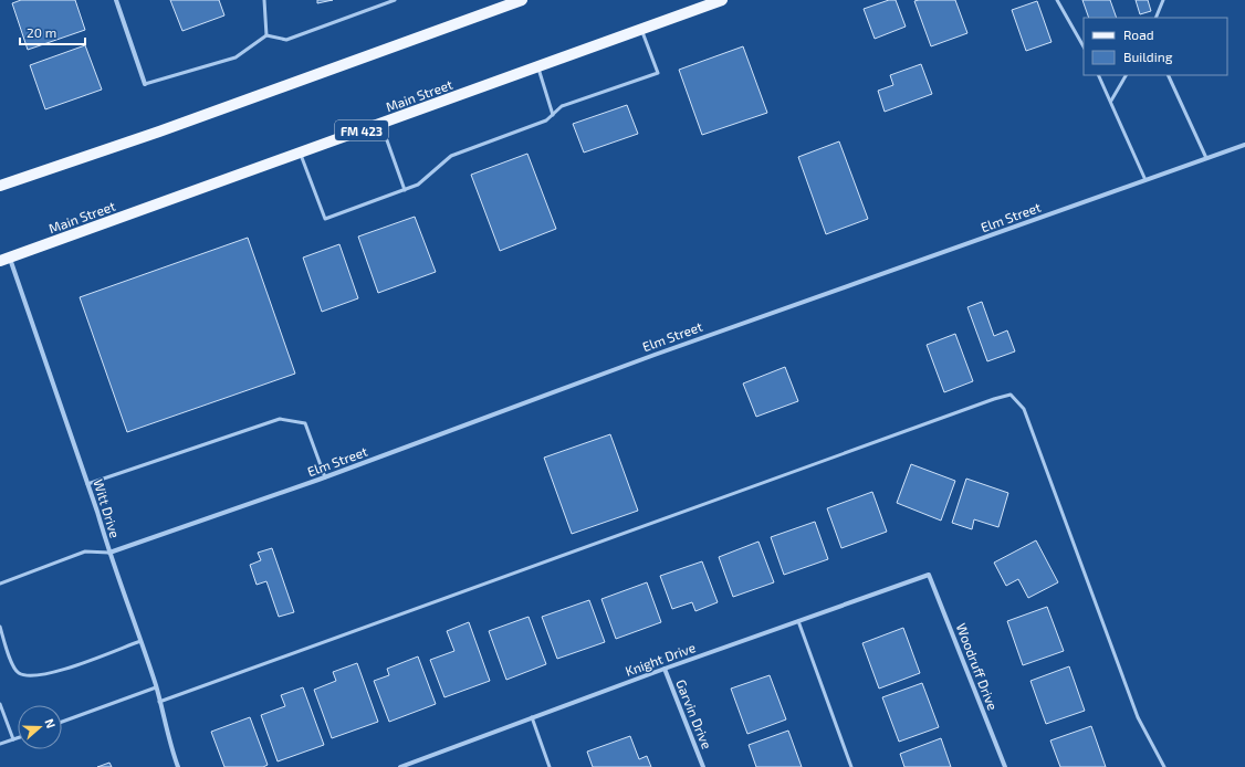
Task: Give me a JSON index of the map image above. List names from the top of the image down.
{
  "streets": {
    "main road": ["Main Street", "FM 423"],
    "street": [
      "Elm Street",
      "Witt Drive",
      "Knight Drive",
      "Woodruff Drive",
      "Garvin Drive"
    ]
  },
  "crossings": [
    ["Main Street", "Witt Drive"],
    ["Elm Street", "Witt Drive"],
    ["Knight Drive", "Woodruff Drive"],
    ["Knight Drive", "Garvin Drive"]
  ],
  "legend": ["Road", "Building"],
  "scale_bar": "20 m",
  "north": "right"
}
